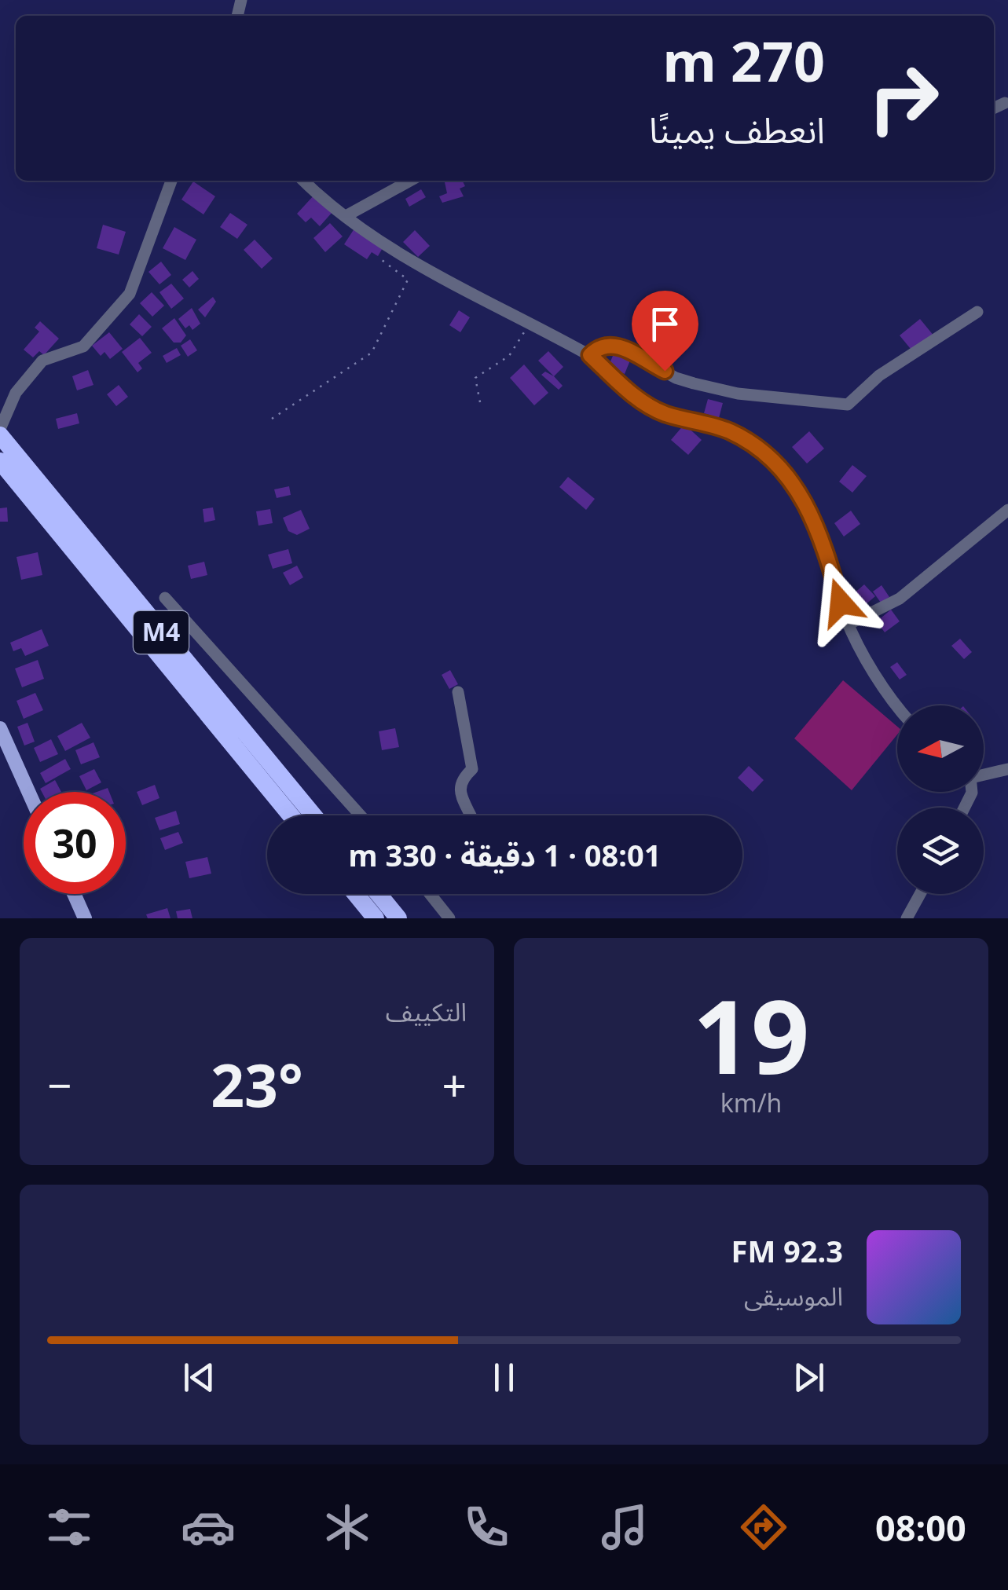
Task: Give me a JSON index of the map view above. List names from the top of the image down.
{
  "streets": {
    "highway": ["M4"]
  },
  "north": "left",
  "page": {
    "turn": ["270 m", "انعطف يمينًا"],
    "limit": "30",
    "trip": "08:01 · 1 دقيقة · 330 m",
    "tile": [
      ["19", "km/h"],
      "التكييف"
    ],
    "heat": ["−", "23°", "+"],
    "song": ["92.3 FM", "الموسيقى"],
    "tabs": "08:00"
  }
}
